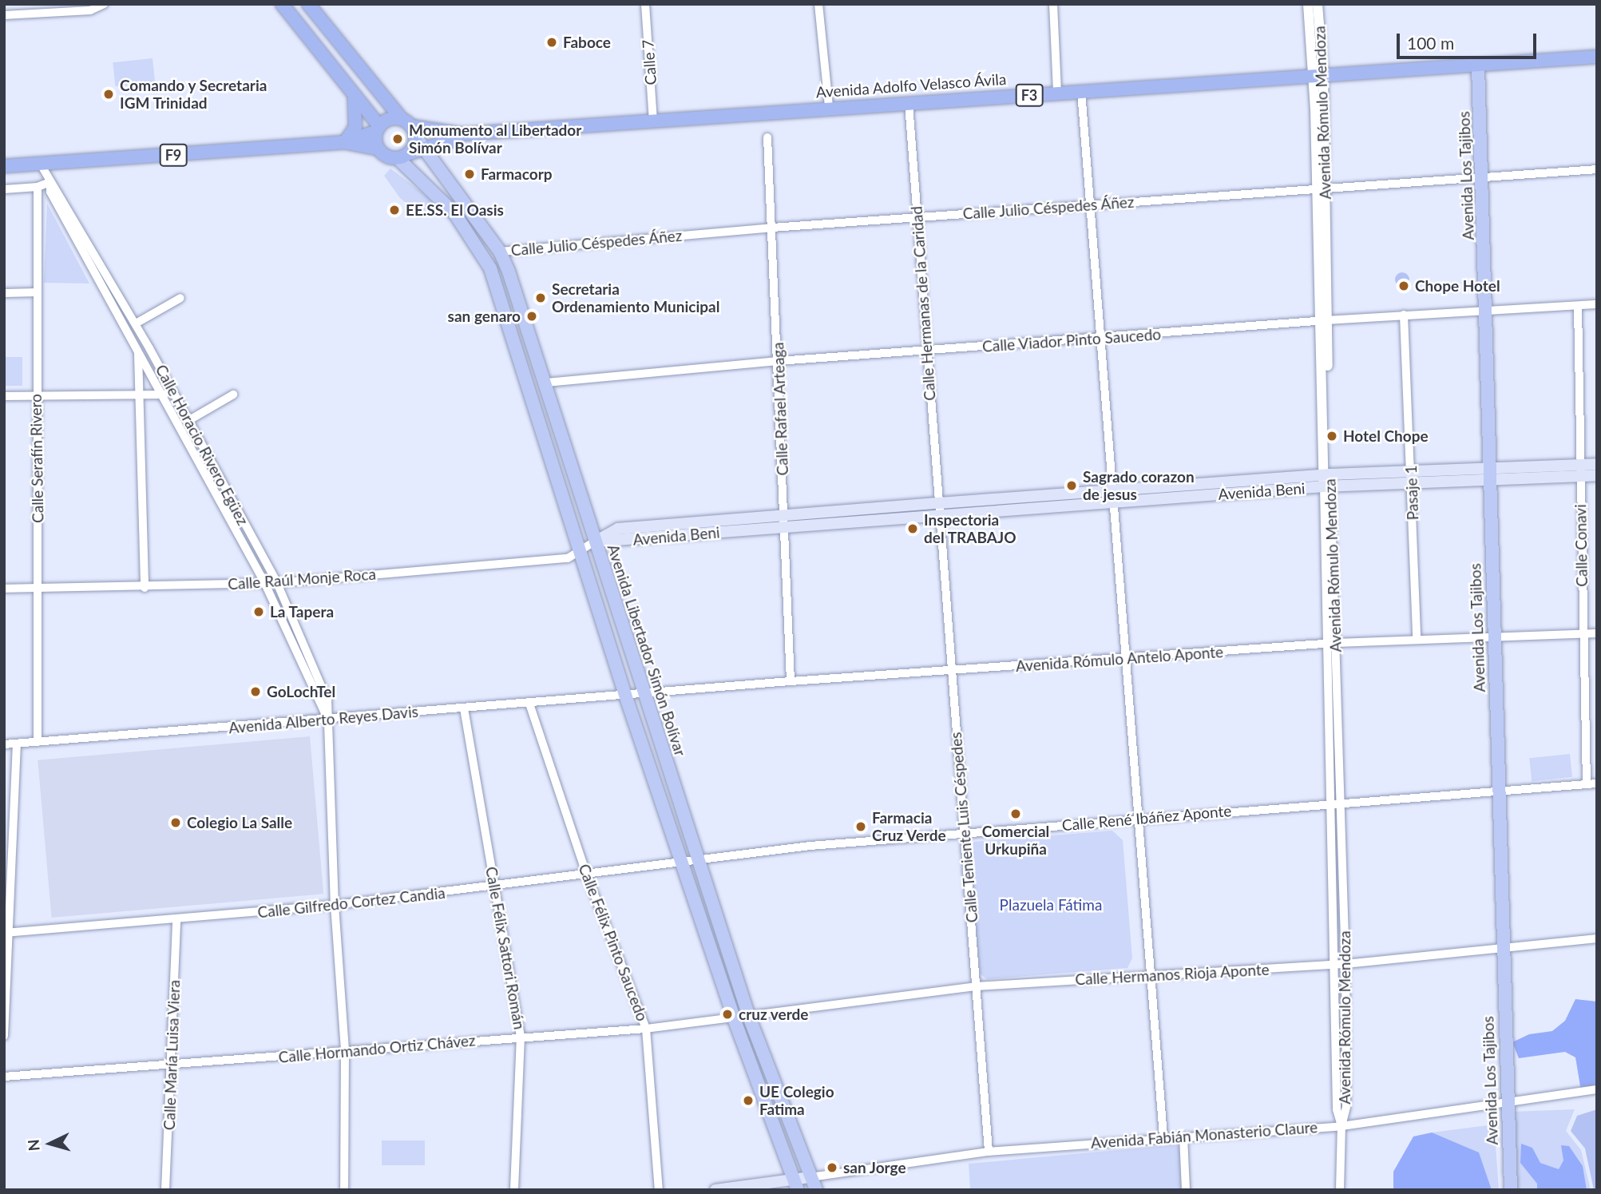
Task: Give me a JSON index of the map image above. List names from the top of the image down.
{
  "streets": {
    "highway": ["Avenida Adolfo Velasco Ávila", "F3", "F9"],
    "main road": ["Avenida Los Tajibos", "Avenida Beni", "Avenida Libertador Simón Bolívar"],
    "street": [
      "Calle 7",
      "Avenida Rómulo Mendoza",
      "Calle Julio Céspedes Áñez",
      "Calle Hermanas de la Caridad",
      "Calle Viador Pinto Saucedo",
      "Calle Rafael Arteaga",
      "Calle Horacio Rivero Egüez",
      "Calle Serafín Rivero",
      "Pasaje 1",
      "Calle Conavi",
      "Calle Raúl Monje Roca",
      "Avenida Rómulo Antelo Aponte",
      "Avenida Alberto Reyes Davis",
      "Calle René Ibáñez Aponte",
      "Calle Teniente Luis Céspedes",
      "Calle Gilfredo Cortez Candia",
      "Calle Félix Pinto Saucedo",
      "Calle Félix Sattori Román",
      "Calle Hermanos Rioja Aponte",
      "Calle Hormando Ortiz Chávez",
      "Calle María Luisa Viera",
      "Avenida Fabián Monasterio Claure"
    ]
  },
  "crossings": [
    ["Calle 7", "Avenida Adolfo Velasco Ávila"],
    ["Avenida Adolfo Velasco Ávila", "Avenida Rómulo Mendoza"],
    ["Avenida Adolfo Velasco Ávila", "F9"],
    ["Avenida Adolfo Velasco Ávila", "Avenida Los Tajibos"],
    ["Avenida Adolfo Velasco Ávila", "Calle Hermanas de la Caridad"],
    ["Avenida Adolfo Velasco Ávila", "Avenida Libertador Simón Bolívar"],
    ["Avenida Rómulo Mendoza", "Calle Julio Céspedes Áñez"],
    ["Avenida Rómulo Mendoza", "Calle Viador Pinto Saucedo"],
    ["Avenida Rómulo Mendoza", "Avenida Beni"],
    ["Avenida Rómulo Mendoza", "Avenida Rómulo Antelo Aponte"],
    ["Avenida Rómulo Mendoza", "Calle René Ibáñez Aponte"],
    ["Avenida Rómulo Mendoza", "Calle Hermanos Rioja Aponte"],
    ["Avenida Rómulo Mendoza", "Avenida Fabián Monasterio Claure"],
    ["F9", "Calle Horacio Rivero Egüez"],
    ["F9", "Avenida Libertador Simón Bolívar"],
    ["Avenida Los Tajibos", "Calle Julio Céspedes Áñez"],
    ["Avenida Los Tajibos", "Calle Viador Pinto Saucedo"],
    ["Avenida Los Tajibos", "Avenida Beni"],
    ["Avenida Los Tajibos", "Avenida Rómulo Antelo Aponte"],
    ["Avenida Los Tajibos", "Calle René Ibáñez Aponte"],
    ["Avenida Los Tajibos", "Calle Hermanos Rioja Aponte"],
    ["Avenida Los Tajibos", "Avenida Fabián Monasterio Claure"],
    ["Calle Julio Céspedes Áñez", "Calle Hermanas de la Caridad"],
    ["Calle Julio Céspedes Áñez", "Calle Rafael Arteaga"],
    ["Calle Julio Céspedes Áñez", "Avenida Libertador Simón Bolívar"],
    ["Calle Hermanas de la Caridad", "Calle Viador Pinto Saucedo"],
    ["Calle Hermanas de la Caridad", "Avenida Beni"],
    ["Calle Hermanas de la Caridad", "Calle Teniente Luis Céspedes"],
    ["Calle Viador Pinto Saucedo", "Calle Rafael Arteaga"],
    ["Calle Viador Pinto Saucedo", "Pasaje 1"],
    ["Calle Viador Pinto Saucedo", "Calle Conavi"],
    ["Calle Viador Pinto Saucedo", "Avenida Libertador Simón Bolívar"],
    ["Calle Rafael Arteaga", "Avenida Beni"],
    ["Calle Rafael Arteaga", "Avenida Rómulo Antelo Aponte"],
    ["Calle Horacio Rivero Egüez", "Calle Raúl Monje Roca"],
    ["Calle Horacio Rivero Egüez", "Avenida Alberto Reyes Davis"],
    ["Calle Horacio Rivero Egüez", "Calle Gilfredo Cortez Candia"],
    ["Calle Horacio Rivero Egüez", "Calle Hormando Ortiz Chávez"],
    ["Calle Serafín Rivero", "Calle Raúl Monje Roca"],
    ["Calle Serafín Rivero", "Avenida Alberto Reyes Davis"],
    ["Avenida Beni", "Pasaje 1"],
    ["Avenida Beni", "Calle Conavi"],
    ["Avenida Beni", "Avenida Libertador Simón Bolívar"],
    ["Avenida Beni", "Calle Teniente Luis Céspedes"],
    ["Pasaje 1", "Avenida Rómulo Antelo Aponte"],
    ["Calle Conavi", "Avenida Rómulo Antelo Aponte"],
    ["Calle Conavi", "Calle René Ibáñez Aponte"],
    ["Avenida Libertador Simón Bolívar", "Avenida Rómulo Antelo Aponte"],
    ["Avenida Libertador Simón Bolívar", "Avenida Alberto Reyes Davis"],
    ["Avenida Libertador Simón Bolívar", "Calle René Ibáñez Aponte"],
    ["Avenida Libertador Simón Bolívar", "Calle Gilfredo Cortez Candia"],
    ["Avenida Libertador Simón Bolívar", "Calle Hermanos Rioja Aponte"],
    ["Avenida Libertador Simón Bolívar", "Calle Hormando Ortiz Chávez"],
    ["Avenida Libertador Simón Bolívar", "Avenida Fabián Monasterio Claure"],
    ["Avenida Rómulo Antelo Aponte", "Avenida Alberto Reyes Davis"],
    ["Avenida Rómulo Antelo Aponte", "Calle Teniente Luis Céspedes"],
    ["Avenida Alberto Reyes Davis", "Calle Félix Pinto Saucedo"],
    ["Avenida Alberto Reyes Davis", "Calle Félix Sattori Román"],
    ["Calle René Ibáñez Aponte", "Calle Teniente Luis Céspedes"],
    ["Calle René Ibáñez Aponte", "Calle Gilfredo Cortez Candia"],
    ["Calle Teniente Luis Céspedes", "Calle Hermanos Rioja Aponte"],
    ["Calle Teniente Luis Céspedes", "Avenida Fabián Monasterio Claure"],
    ["Calle Gilfredo Cortez Candia", "Calle Félix Pinto Saucedo"],
    ["Calle Gilfredo Cortez Candia", "Calle Félix Sattori Román"],
    ["Calle Gilfredo Cortez Candia", "Calle María Luisa Viera"],
    ["Calle Félix Pinto Saucedo", "Calle Hormando Ortiz Chávez"],
    ["Calle Félix Sattori Román", "Calle Hormando Ortiz Chávez"],
    ["Calle Hermanos Rioja Aponte", "Calle Hormando Ortiz Chávez"],
    ["Calle Hormando Ortiz Chávez", "Calle María Luisa Viera"]
  ],
  "parks": ["Plazuela Fátima"],
  "places": [
    "Faboce",
    "Comando y Secretaria IGM Trinidad",
    "Monumento al Libertador Simón Bolívar",
    "Farmacorp",
    "EE.SS. El Oasis",
    "Chope Hotel",
    "Secretaria Ordenamiento Municipal",
    "san genaro",
    "Hotel Chope",
    "Sagrado corazon de jesus",
    "Inspectoria del TRABAJO",
    "La Tapera",
    "GoLochTel",
    "Comercial Urkupiña",
    "Colegio La Salle",
    "Farmacia Cruz Verde",
    "cruz verde",
    "UE Colegio Fatima",
    "san Jorge"
  ],
  "scale_bar": "100 m",
  "north": "left"
}
